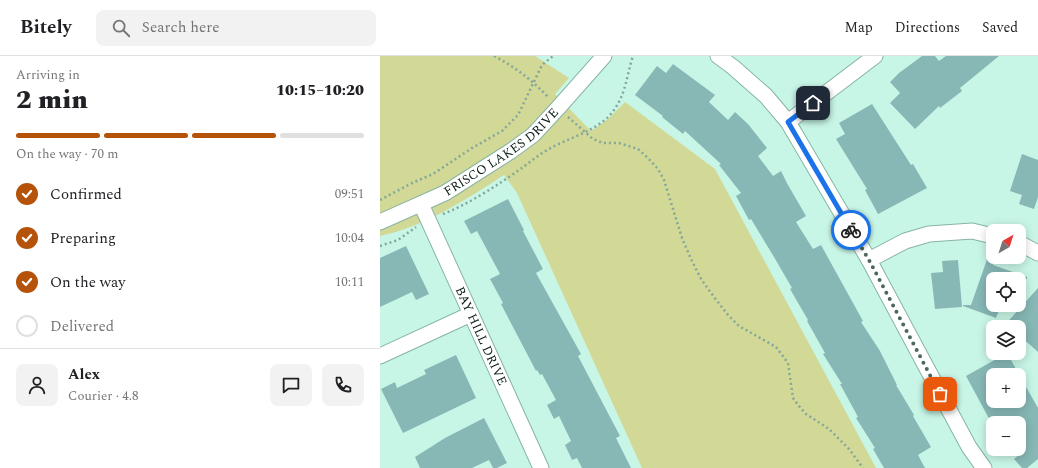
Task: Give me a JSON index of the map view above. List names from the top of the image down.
{
  "streets": {
    "street": ["FRISCO LAKES DRIVE", "BAY HILL DRIVE"]
  },
  "crossings": [
    ["FRISCO LAKES DRIVE", "BAY HILL DRIVE"]
  ],
  "north": "top right",
  "page": {
    "header": "Bitely",
    "search": "Search here",
    "nav": ["Map", "Directions", "Saved"],
    "heading": ["2 min", "Arriving in", "10:15–10:20"],
    "panel": ["Alex", "Courier · 4.8"],
    "bar": "On the way · 70 m",
    "list": [
      ["Confirmed", "09:51"],
      ["Preparing", "10:04"],
      ["On the way", "10:11"],
      "Delivered"
    ],
    "map_buttons": ["+", "−"]
  }
}
